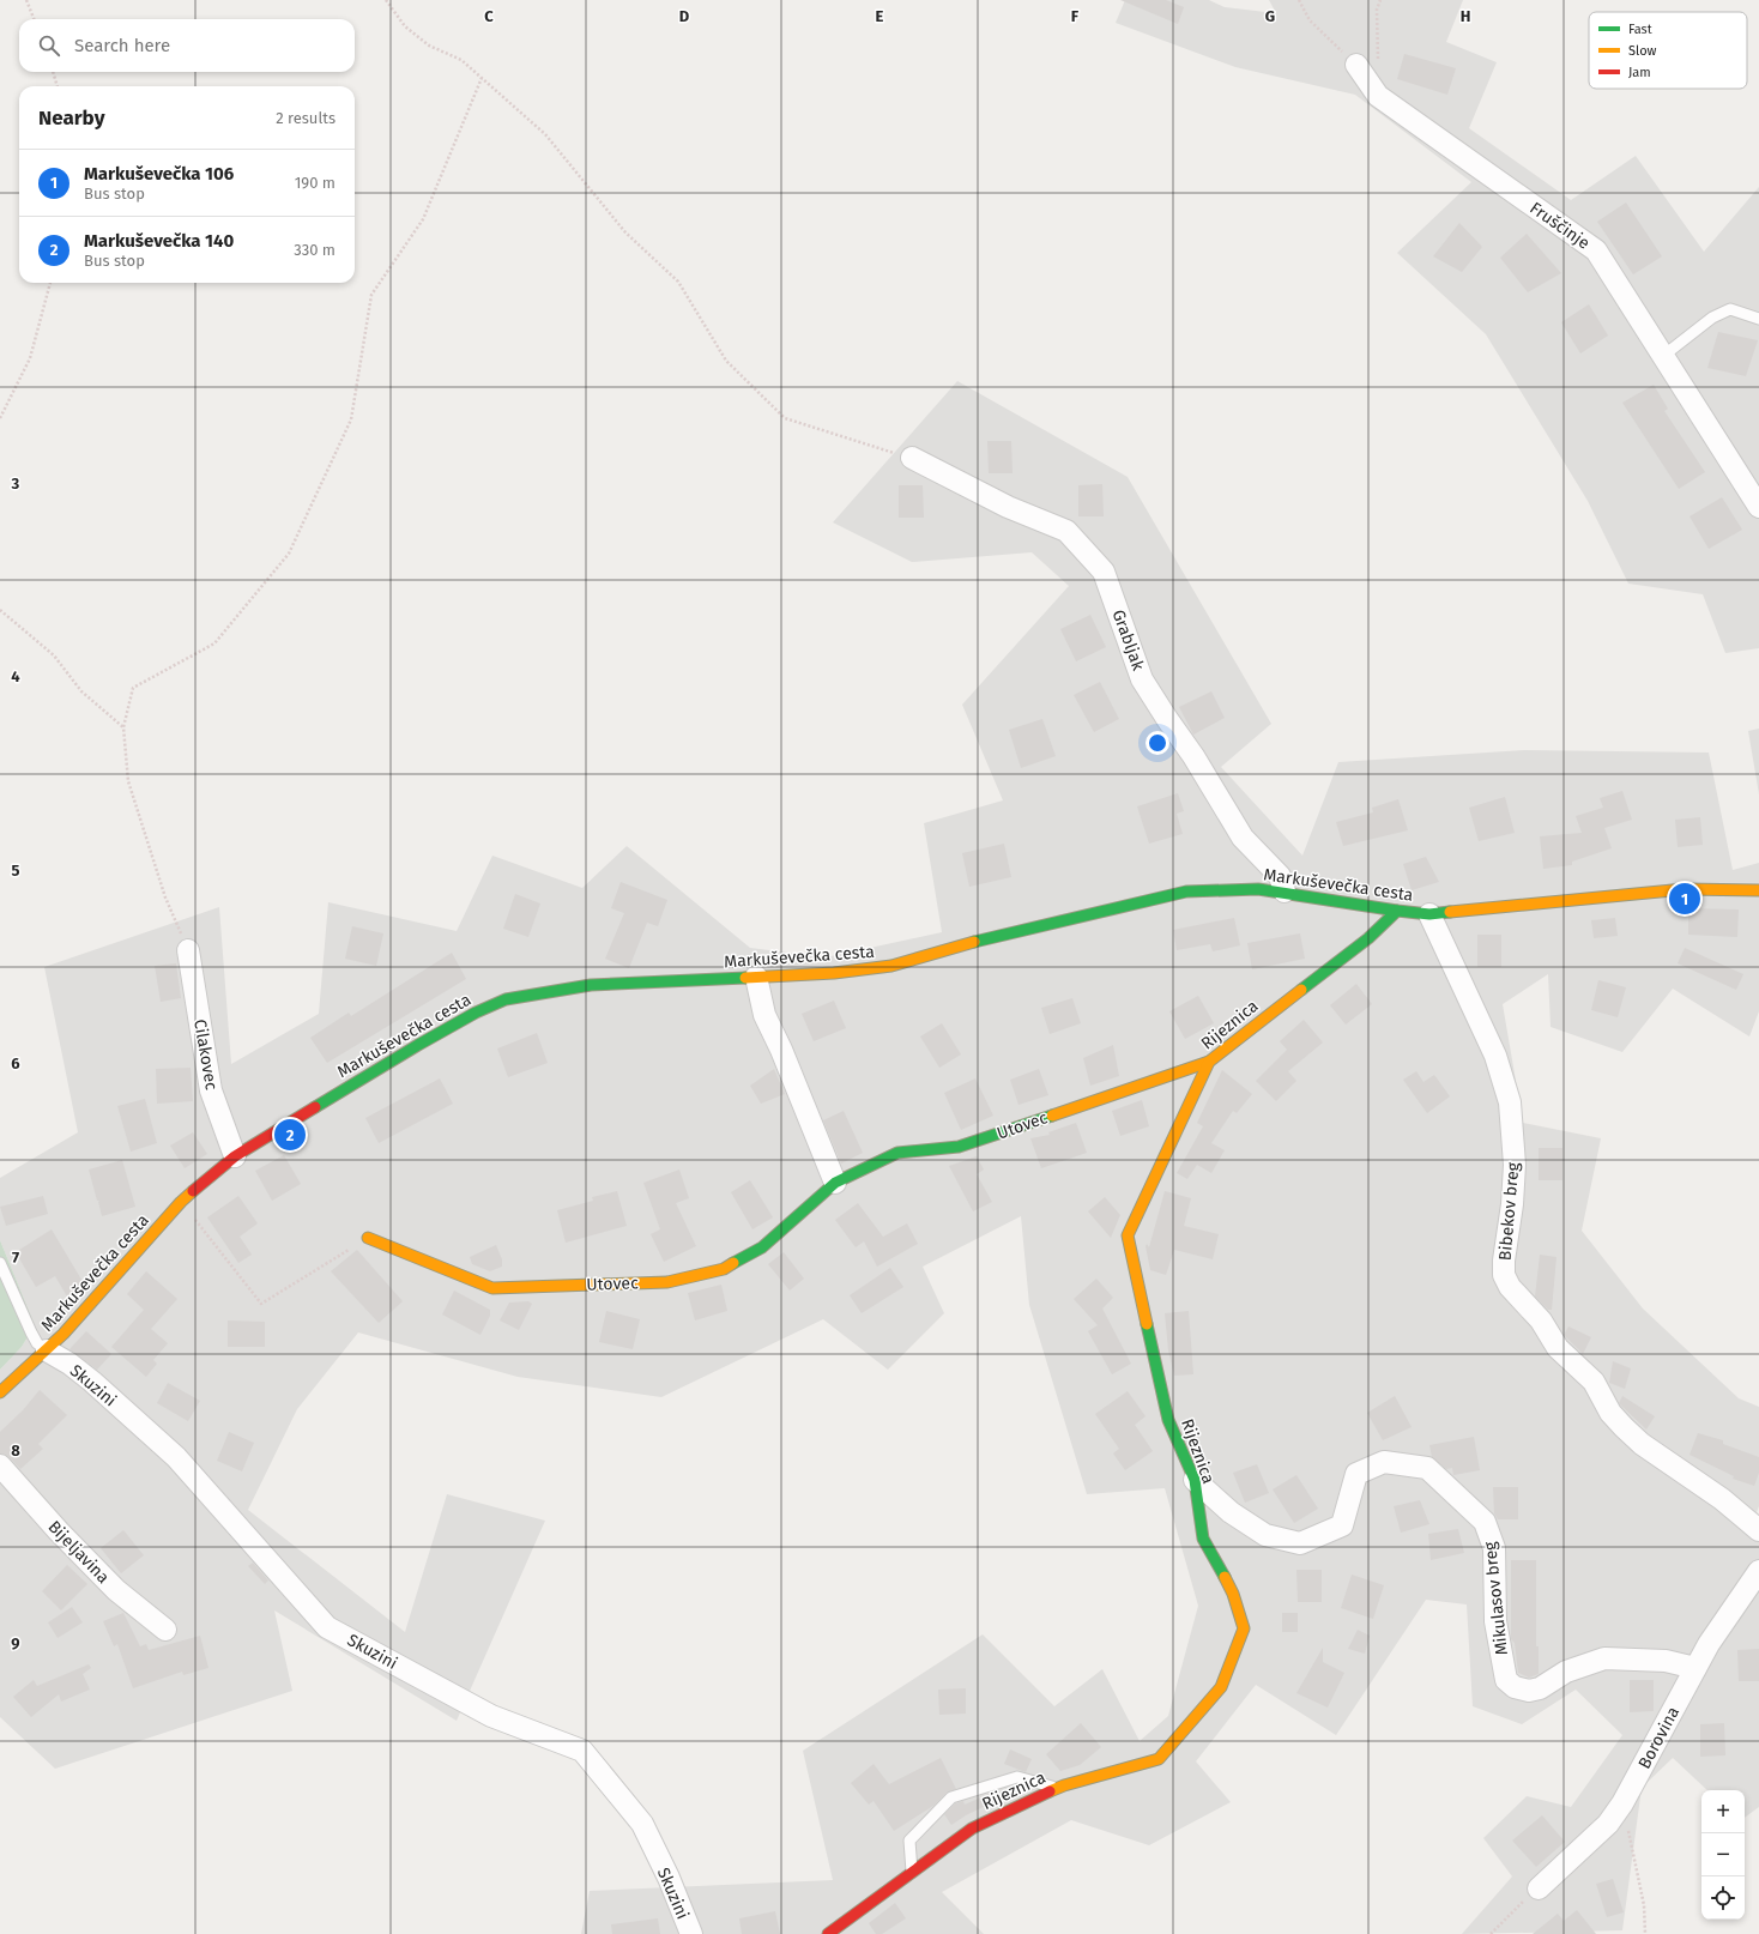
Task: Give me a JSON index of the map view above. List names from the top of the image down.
{
  "streets": {
    "street": [
      "Fruščinje",
      "Grabljak",
      "Markuševečka cesta",
      "Rijeznica",
      "Cilakovec",
      "Utovec",
      "Bibekov breg",
      "Skuzini",
      "Bijeljavina",
      "Mikulasov breg",
      "Borovina"
    ]
  },
  "crossings": [
    ["Grabljak", "Markuševečka cesta"],
    ["Markuševečka cesta", "Rijeznica"],
    ["Markuševečka cesta", "Cilakovec"],
    ["Markuševečka cesta", "Bibekov breg"],
    ["Markuševečka cesta", "Skuzini"],
    ["Rijeznica", "Utovec"],
    ["Rijeznica", "Mikulasov breg"],
    ["Mikulasov breg", "Borovina"]
  ],
  "legend": ["Fast", "Slow", "Jam"],
  "page": {
    "search": "Search here",
    "heading": ["Nearby", "2 results"],
    "list": [
      {
        "mark": "1",
        "name": "Markuševečka 106",
        "note": "Bus stop",
        "value": "190 m"
      },
      {
        "mark": "2",
        "name": "Markuševečka 140",
        "note": "Bus stop",
        "value": "330 m"
      }
    ],
    "pins": ["1", "2"],
    "map_buttons": ["+", "−"]
  },
  "grid": {
    "columns": [
      "C",
      "D",
      "E",
      "F",
      "G",
      "H"
    ],
    "rows": [
      "3",
      "4",
      "5",
      "6",
      "7",
      "8",
      "9"
    ]
  }
}
